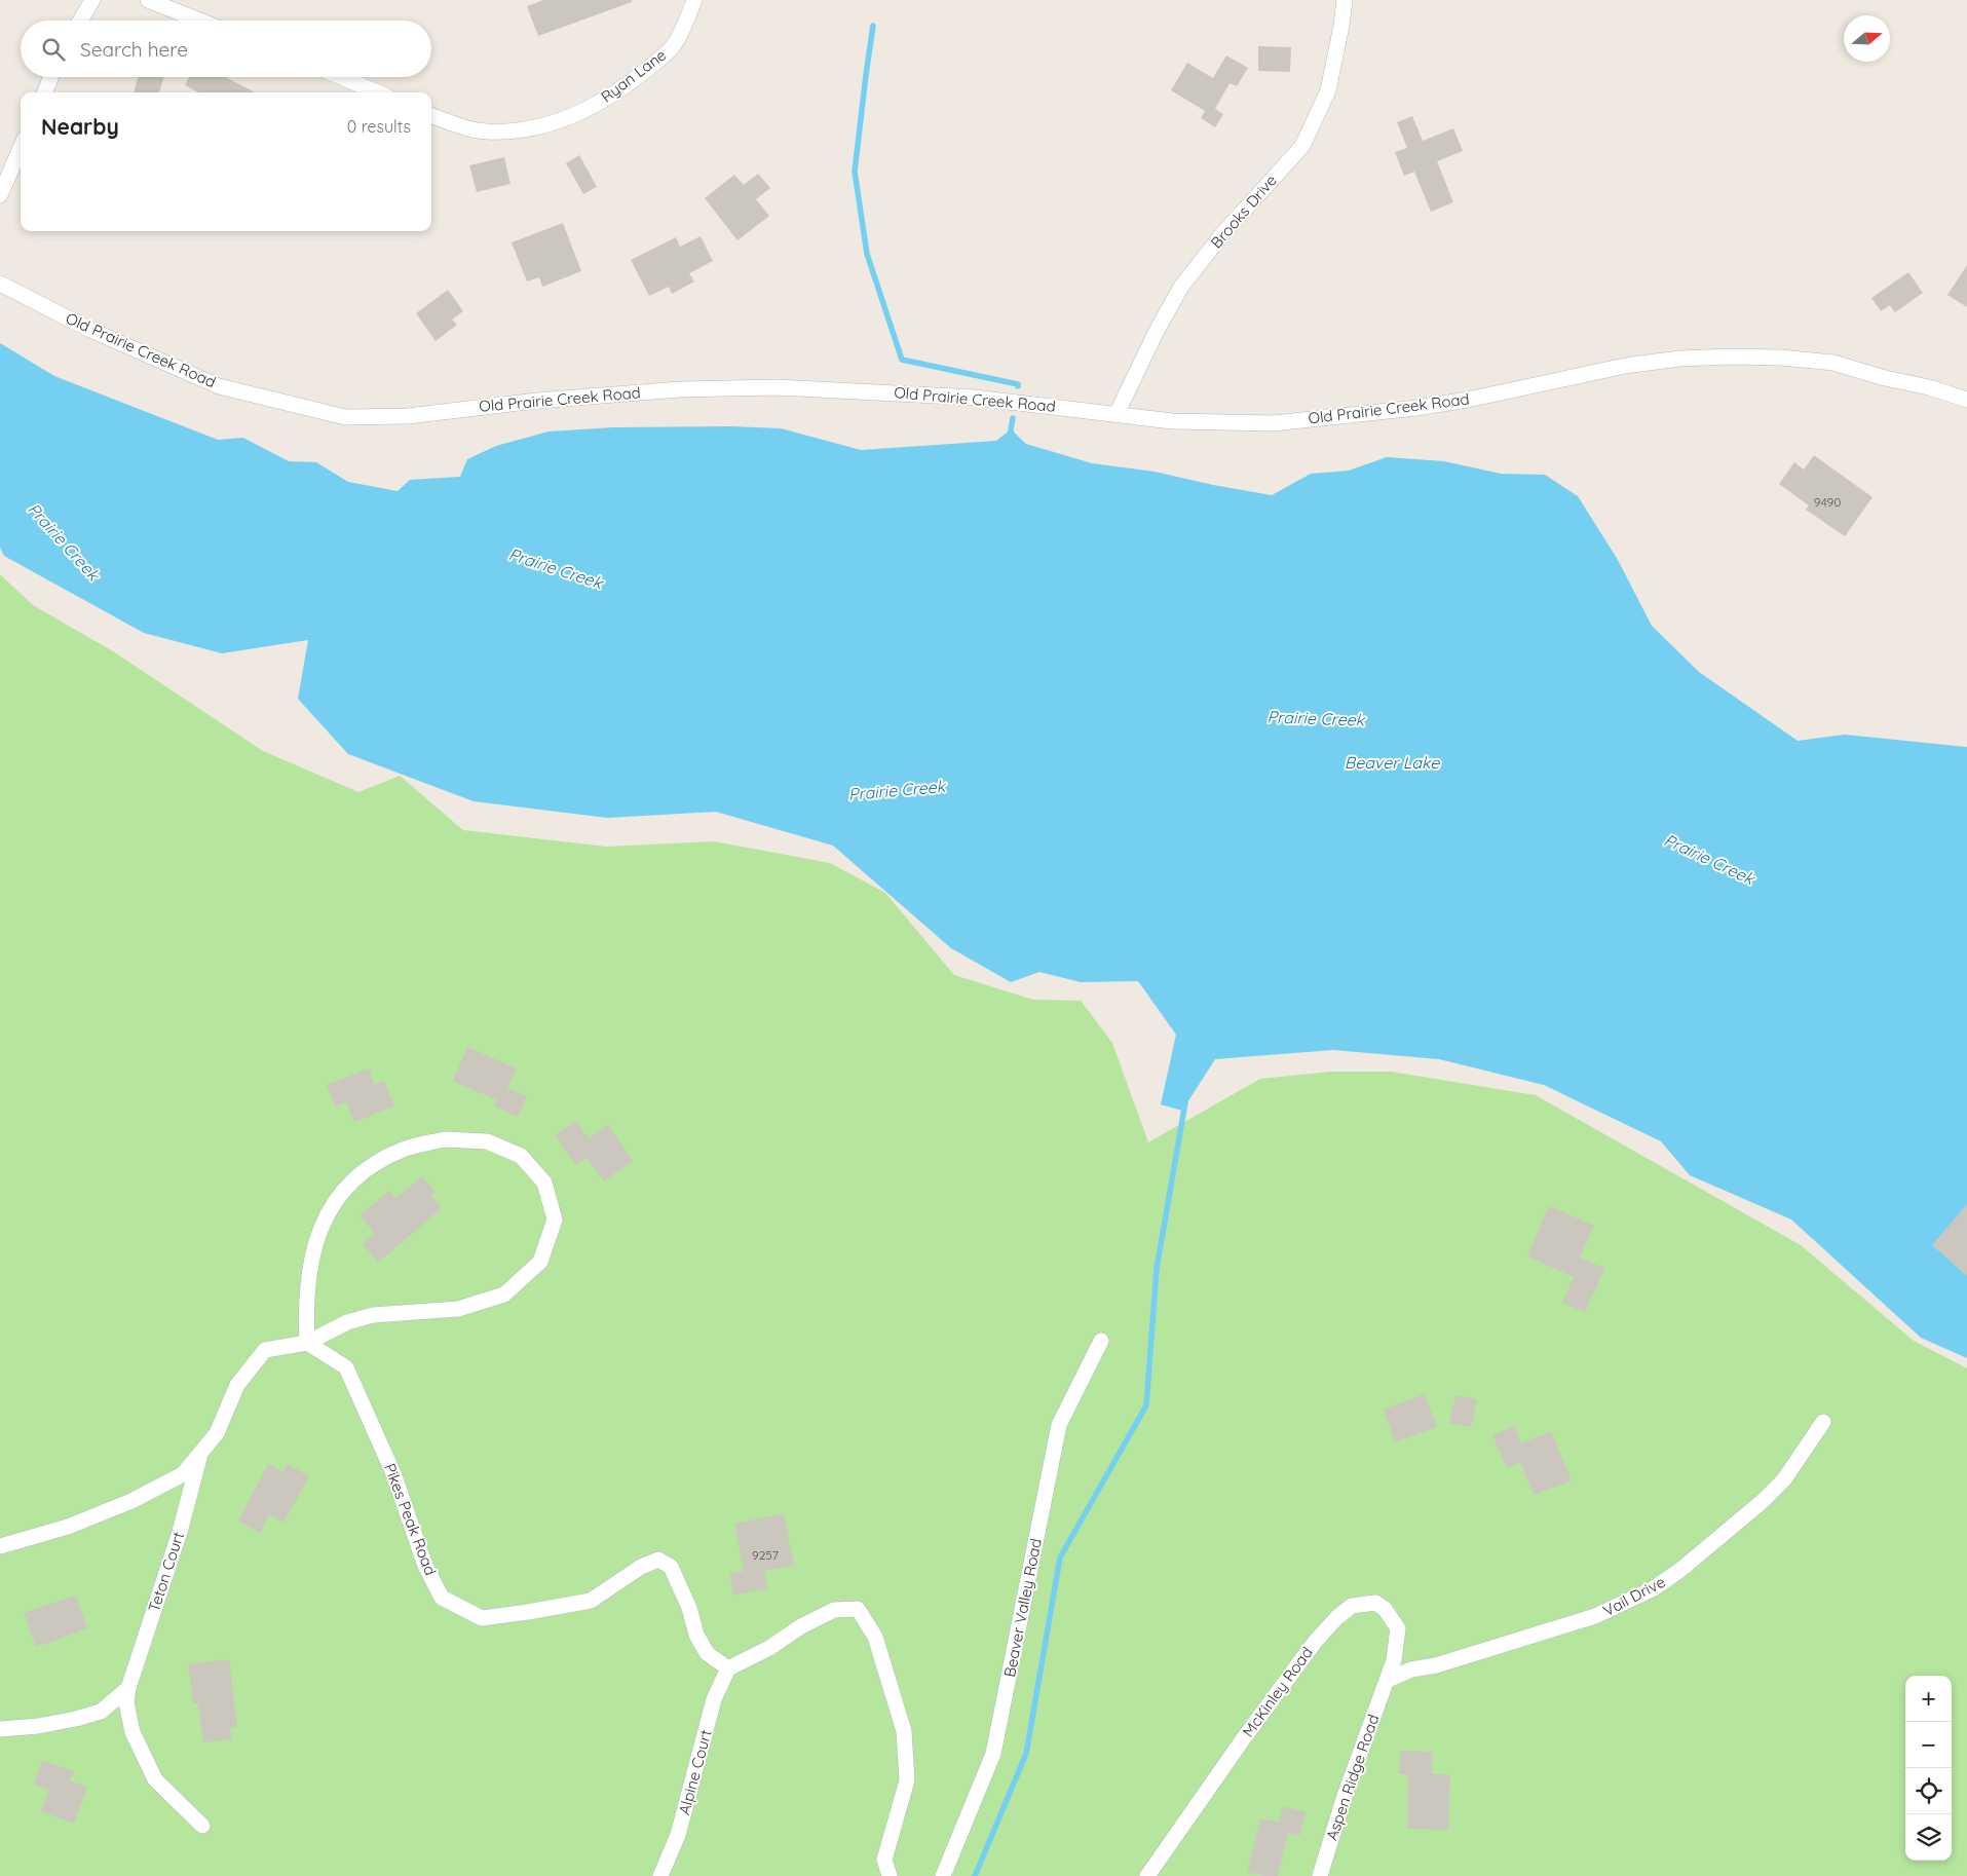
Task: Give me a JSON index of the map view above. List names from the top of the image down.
{
  "streets": {
    "street": [
      "Ryan Lane",
      "Brooks Drive",
      "Old Prairie Creek Road",
      "Pikes Peak Road",
      "Teton Court",
      "Vail Drive",
      "Beaver Valley Road",
      "McKinley Road",
      "Alpine Court",
      "Aspen Ridge Road"
    ]
  },
  "crossings": [
    ["Brooks Drive", "Old Prairie Creek Road"],
    ["Pikes Peak Road", "Alpine Court"],
    ["Vail Drive", "McKinley Road"],
    ["Vail Drive", "Aspen Ridge Road"],
    ["McKinley Road", "Aspen Ridge Road"]
  ],
  "water": ["Prairie Creek", "Beaver Lake"],
  "house_numbers": ["9490", "9257"],
  "north": "right",
  "page": {
    "search": "Search here",
    "heading": ["Nearby", "0 results"],
    "map_buttons": ["+", "−"]
  }
}
